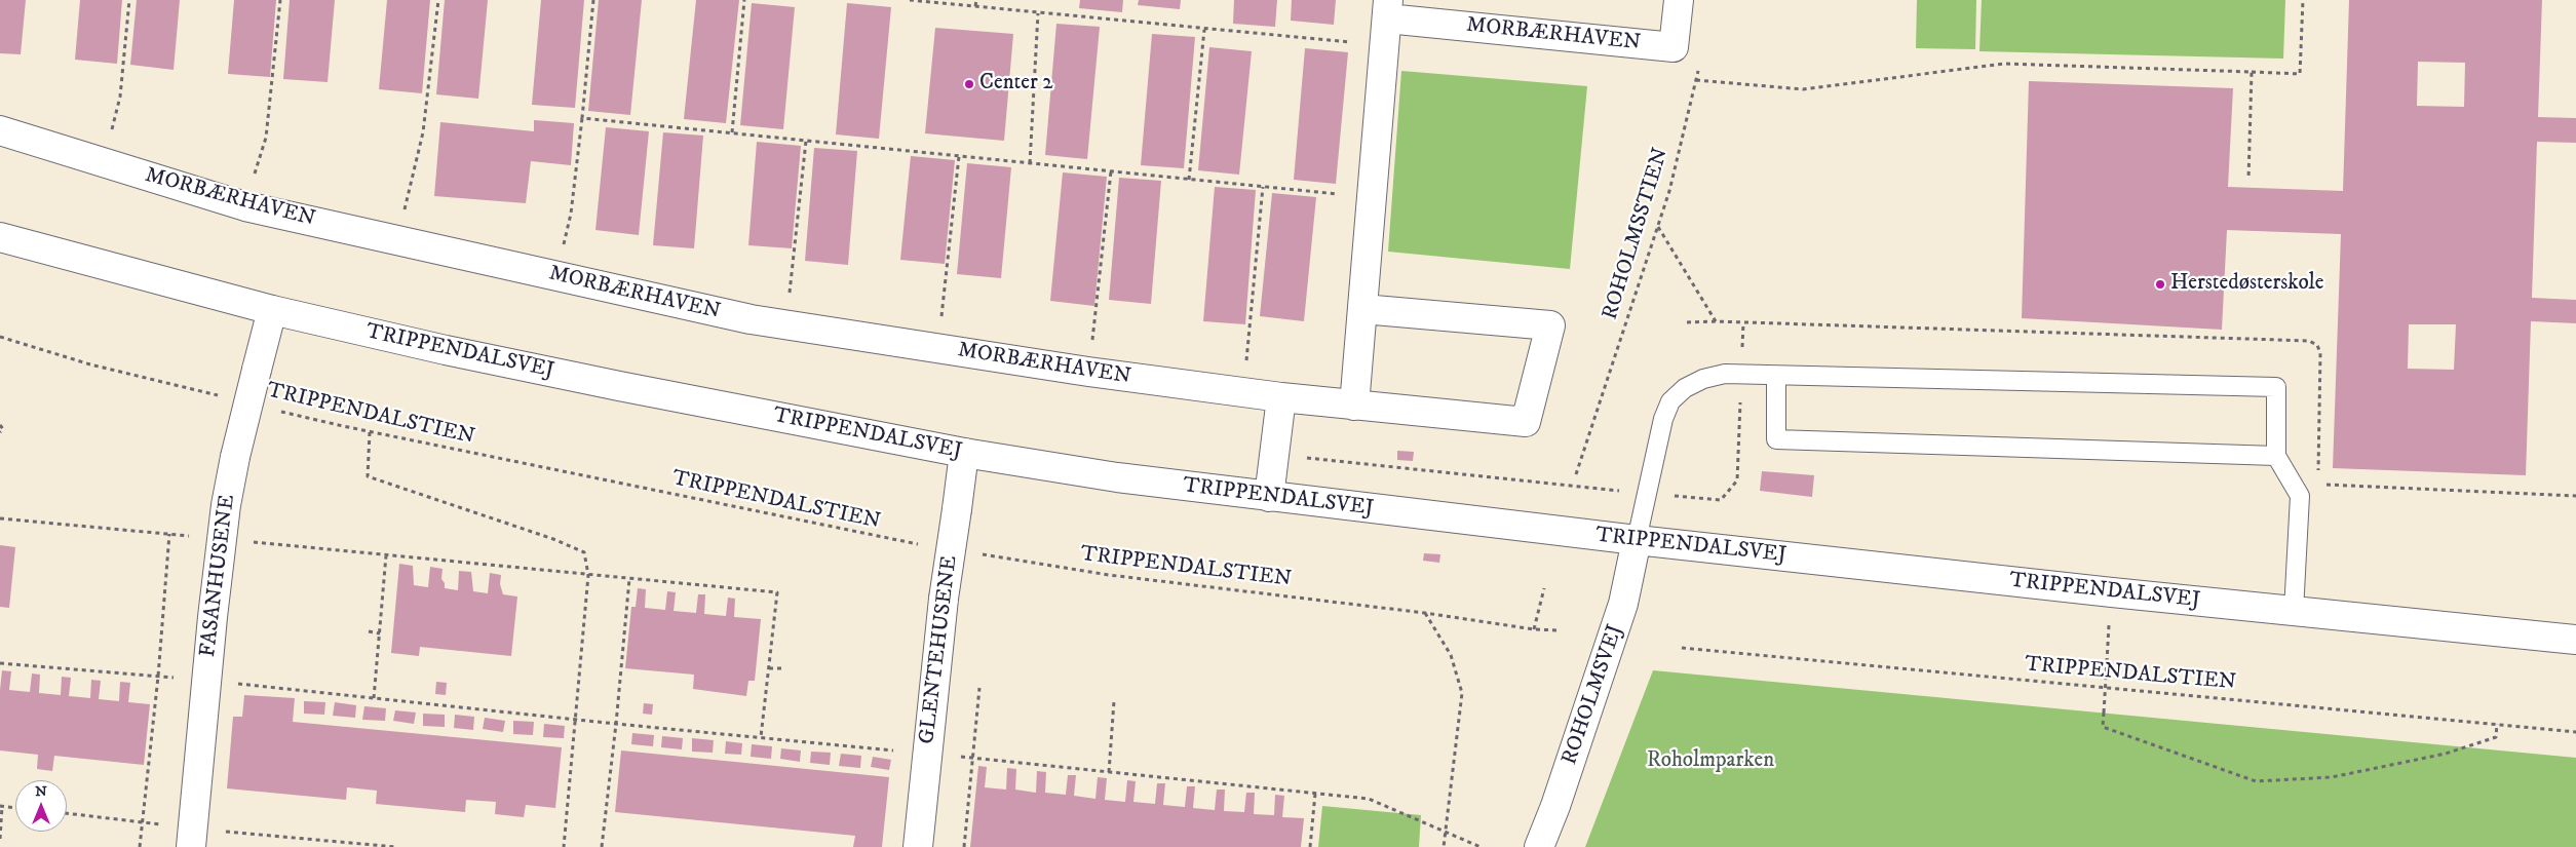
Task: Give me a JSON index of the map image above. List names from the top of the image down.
{
  "streets": {
    "street": [
      "MORBÆRHAVEN",
      "TRIPPENDALSVEJ",
      "FASANHUSENE",
      "GLENTEHUSENE",
      "ROHOLMSVEJ"
    ],
    "path": ["ROHOLMSSTIEN", "TRIPPENDALSTIEN"]
  },
  "crossings": [
    ["TRIPPENDALSVEJ", "FASANHUSENE"],
    ["TRIPPENDALSVEJ", "GLENTEHUSENE"],
    ["TRIPPENDALSVEJ", "ROHOLMSVEJ"]
  ],
  "parks": ["Roholmparken"],
  "places": ["Center 2", "Herstedøsterskole"],
  "north": "top"
}
